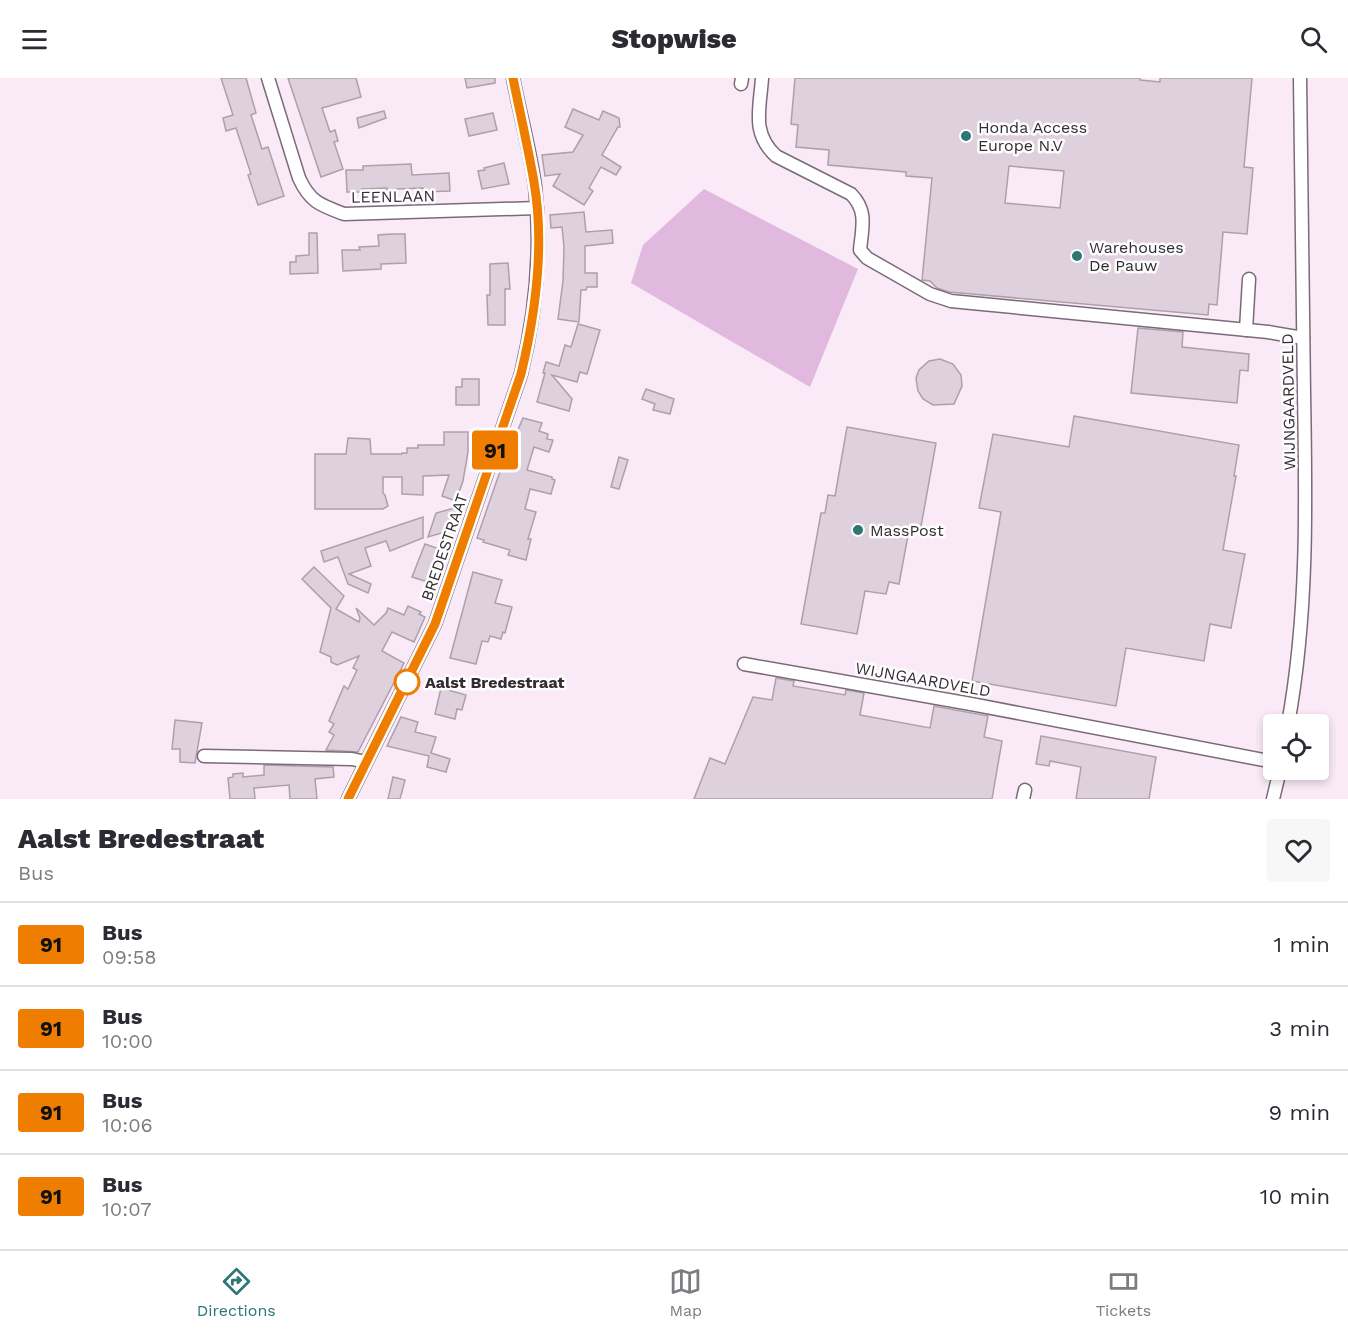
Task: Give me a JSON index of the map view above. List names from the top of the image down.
{
  "streets": {
    "street": ["LEENLAAN", "WIJNGAARDVELD", "BREDESTRAAT"]
  },
  "crossings": [
    ["LEENLAAN", "BREDESTRAAT"]
  ],
  "places": [
    "Honda Access Europe N.V",
    "Warehouses De Pauw",
    "MassPost",
    "Aalst Bredestraat"
  ],
  "lines": ["bus line 91"],
  "page": {
    "header": "Stopwise",
    "on_map": "91",
    "heading": ["Aalst Bredestraat", "Bus"],
    "list": [
      {
        "mark": "91",
        "name": "Bus",
        "note": "09:58",
        "value": "1 min"
      },
      {
        "mark": "91",
        "name": "Bus",
        "note": "10:00",
        "value": "3 min"
      },
      {
        "mark": "91",
        "name": "Bus",
        "note": "10:06",
        "value": "9 min"
      },
      {
        "mark": "91",
        "name": "Bus",
        "note": "10:07",
        "value": "10 min"
      }
    ],
    "tabs": ["Directions", "Map", "Tickets"]
  }
}
